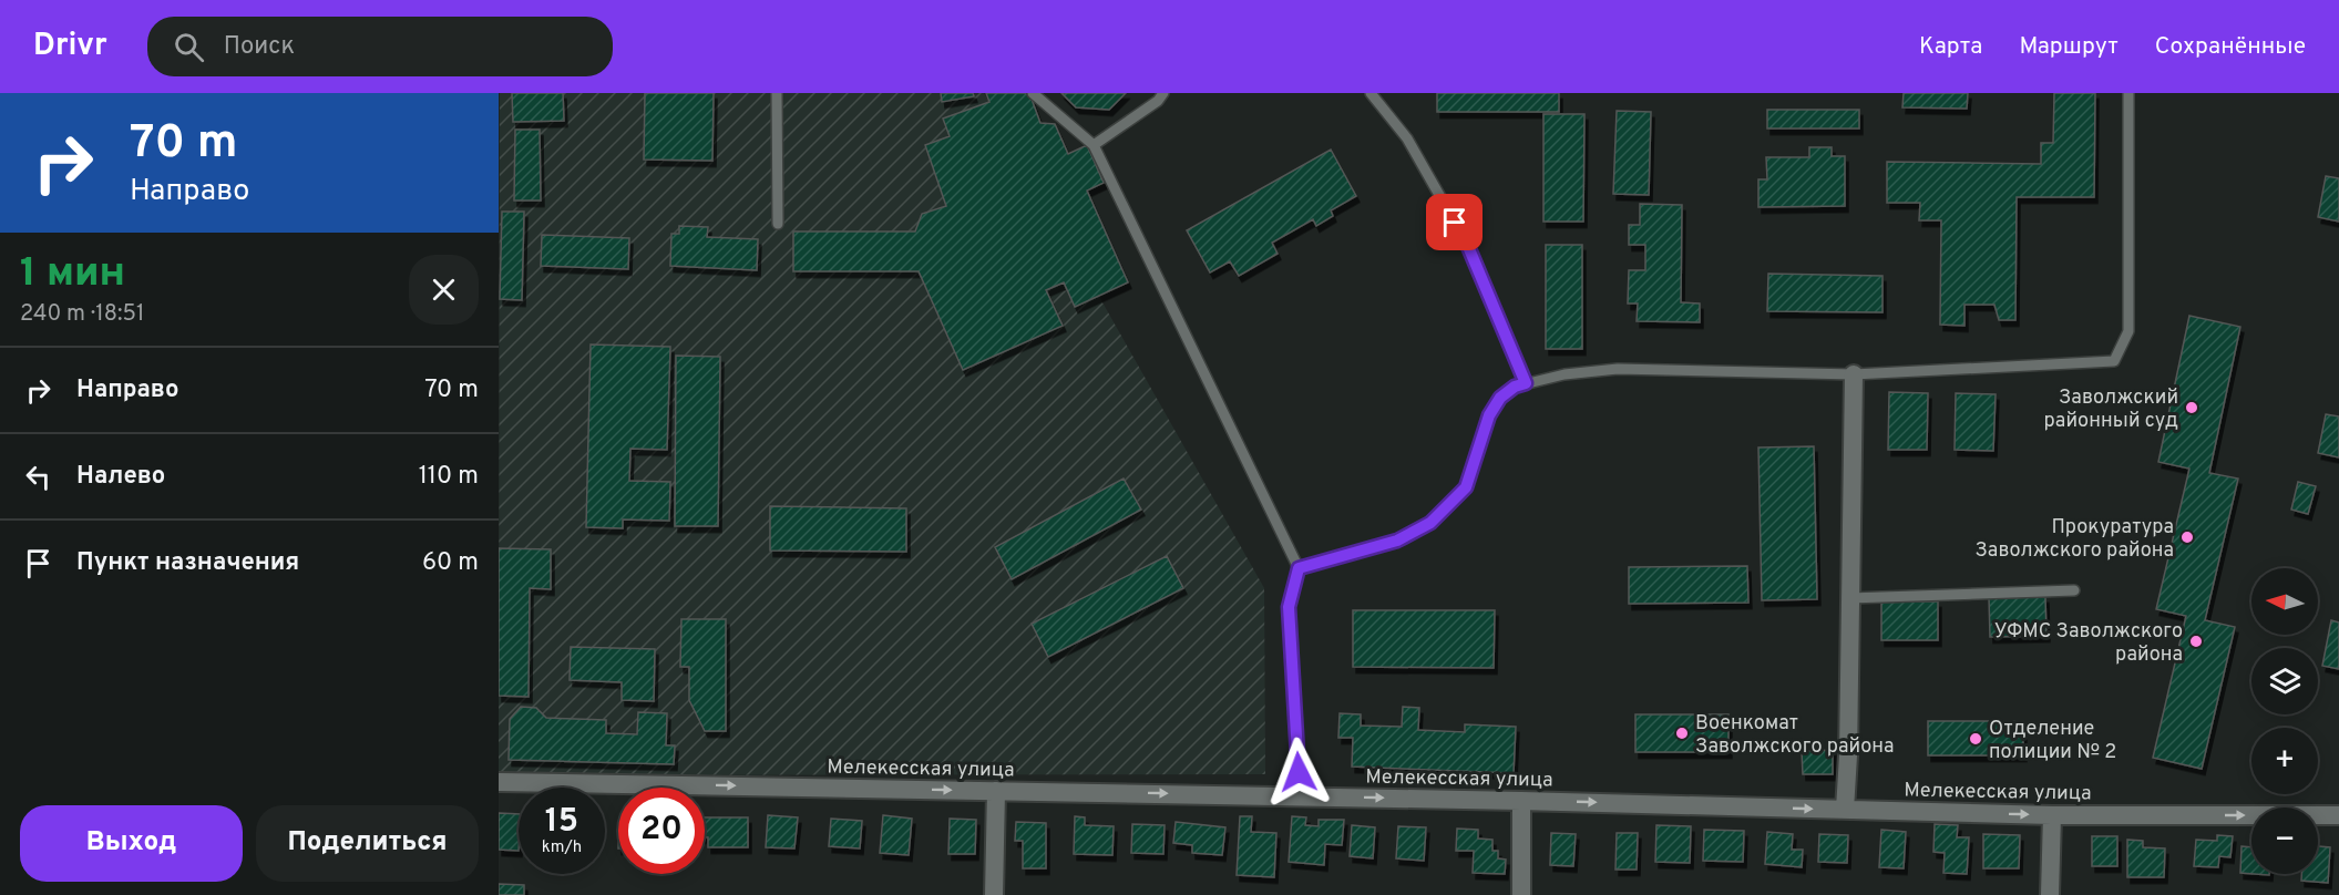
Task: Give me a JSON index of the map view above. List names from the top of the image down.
{
  "streets": {
    "street": ["Мелекесская улица"]
  },
  "one_way": ["Мелекесская улица"],
  "places": [
    "Заволжский районный суд",
    "Прокуратура Заволжского района",
    "УФМС Заволжского района",
    "Военкомат Заволжского района",
    "Отделение полиции № 2"
  ],
  "north": "left",
  "page": {
    "header": "Drivr",
    "search": "Поиск",
    "nav": ["Карта", "Маршрут", "Сохранённые"],
    "turn": ["70 m", "Направо"],
    "heading": ["1 мин", "240 m · 18:51"],
    "list": [
      {
        "name": "Направо",
        "value": "70 m"
      },
      {
        "name": "Налево",
        "value": "110 m"
      },
      {
        "name": "Пункт назначения",
        "value": "60 m"
      }
    ],
    "map_buttons": ["+", "−"],
    "speed": "15 km/h",
    "limit": "20",
    "buttons": ["Выход", "Поделиться"]
  }
}
